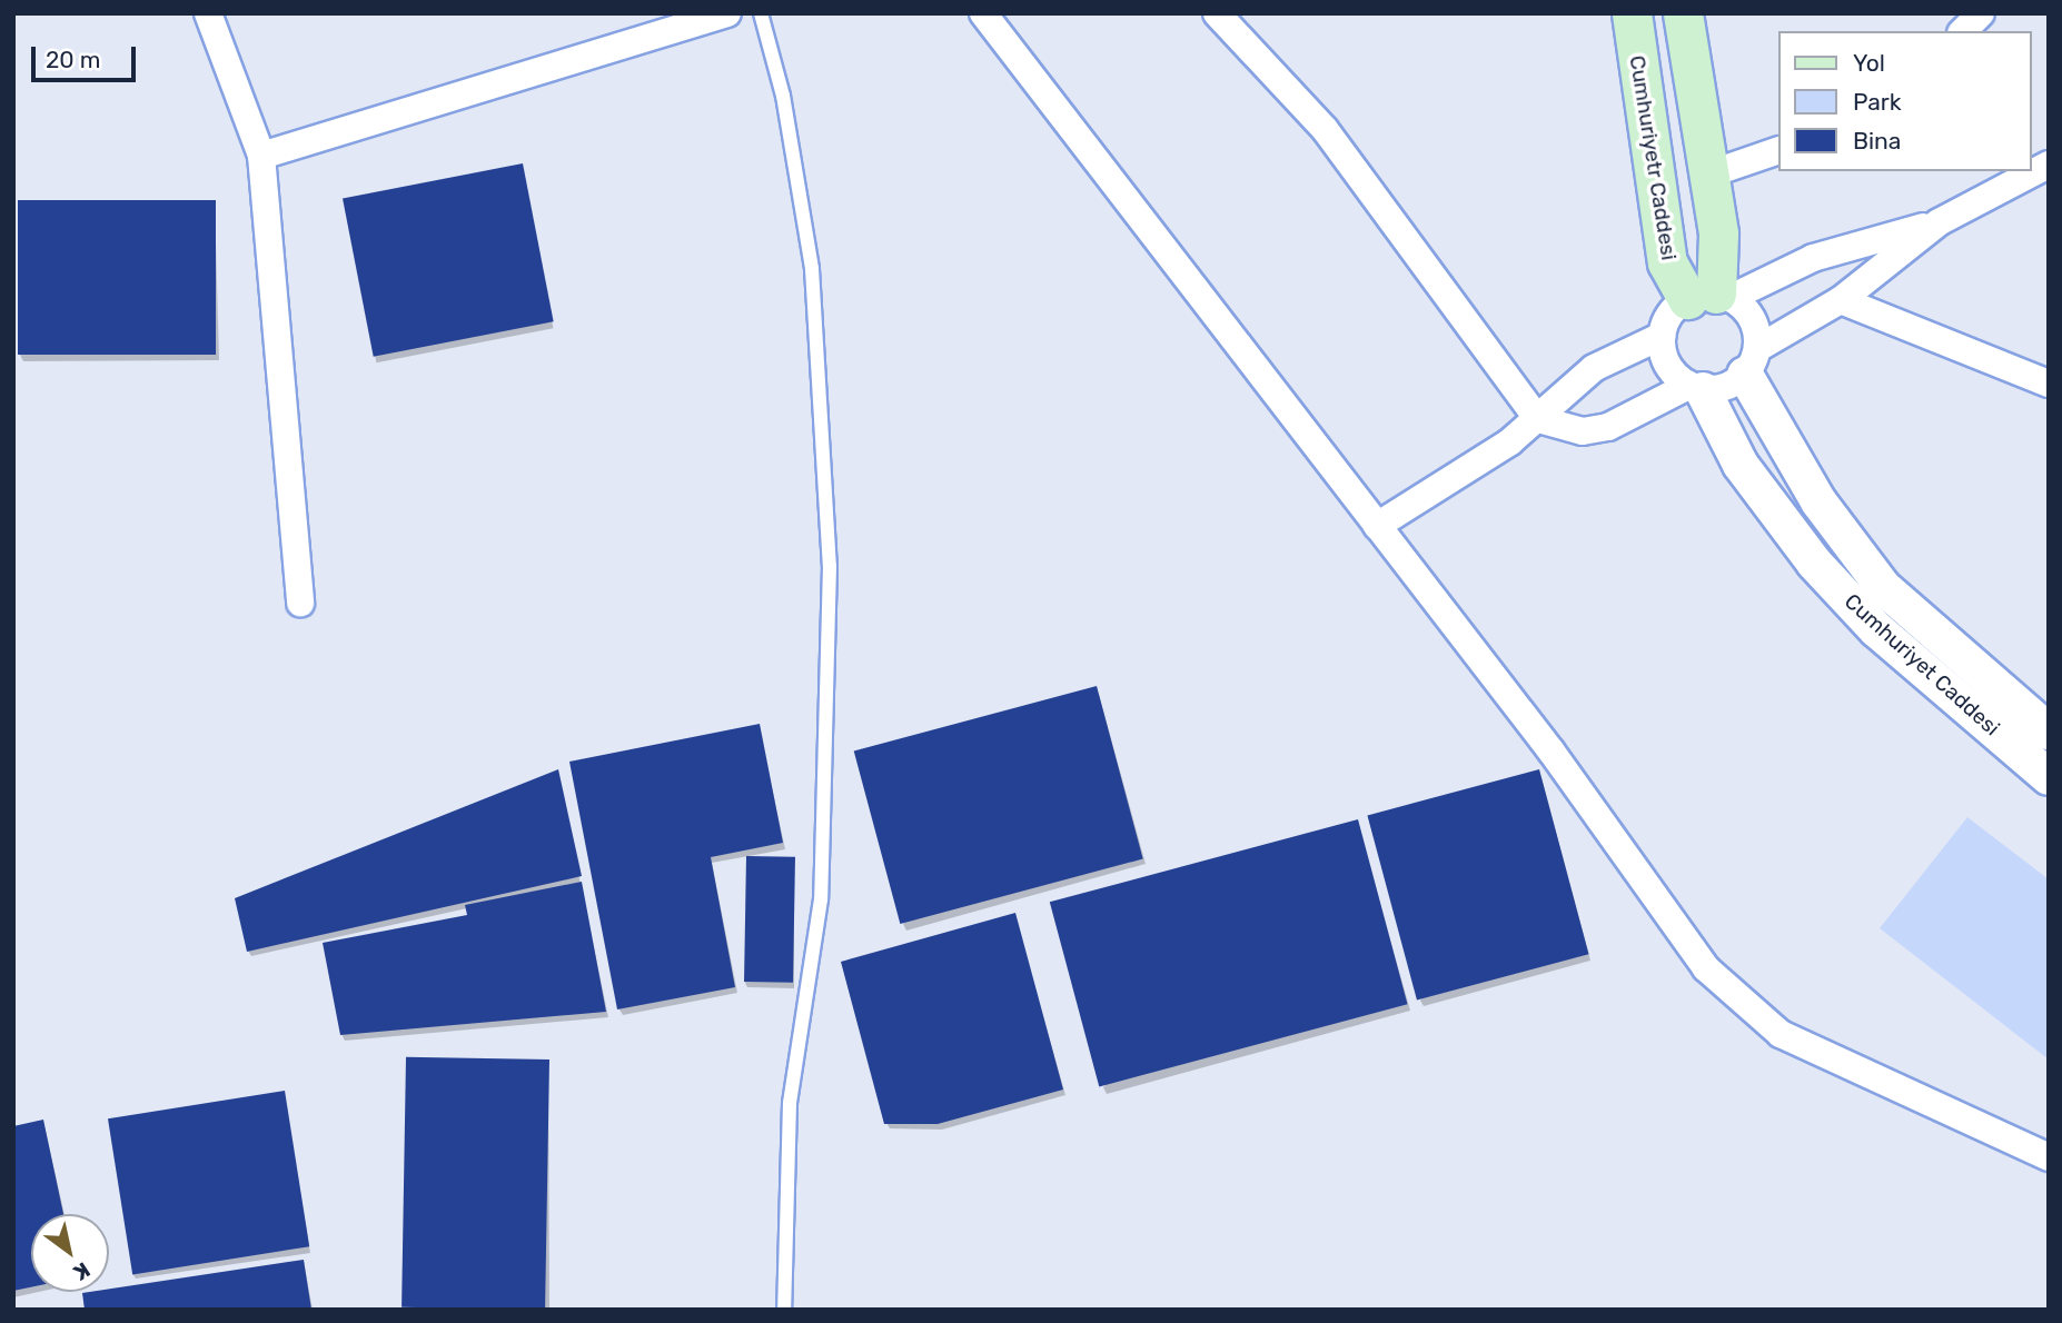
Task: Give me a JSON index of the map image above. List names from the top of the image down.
{
  "streets": {
    "main road": ["Cumhuriyetr Caddesi"],
    "street": ["Cumhuriyet Caddesi"]
  },
  "crossings": [
    ["Cumhuriyetr Caddesi", "Cumhuriyet Caddesi"]
  ],
  "legend": ["Yol", "Park", "Bina"],
  "scale_bar": "20 m",
  "north": "bottom right"
}
